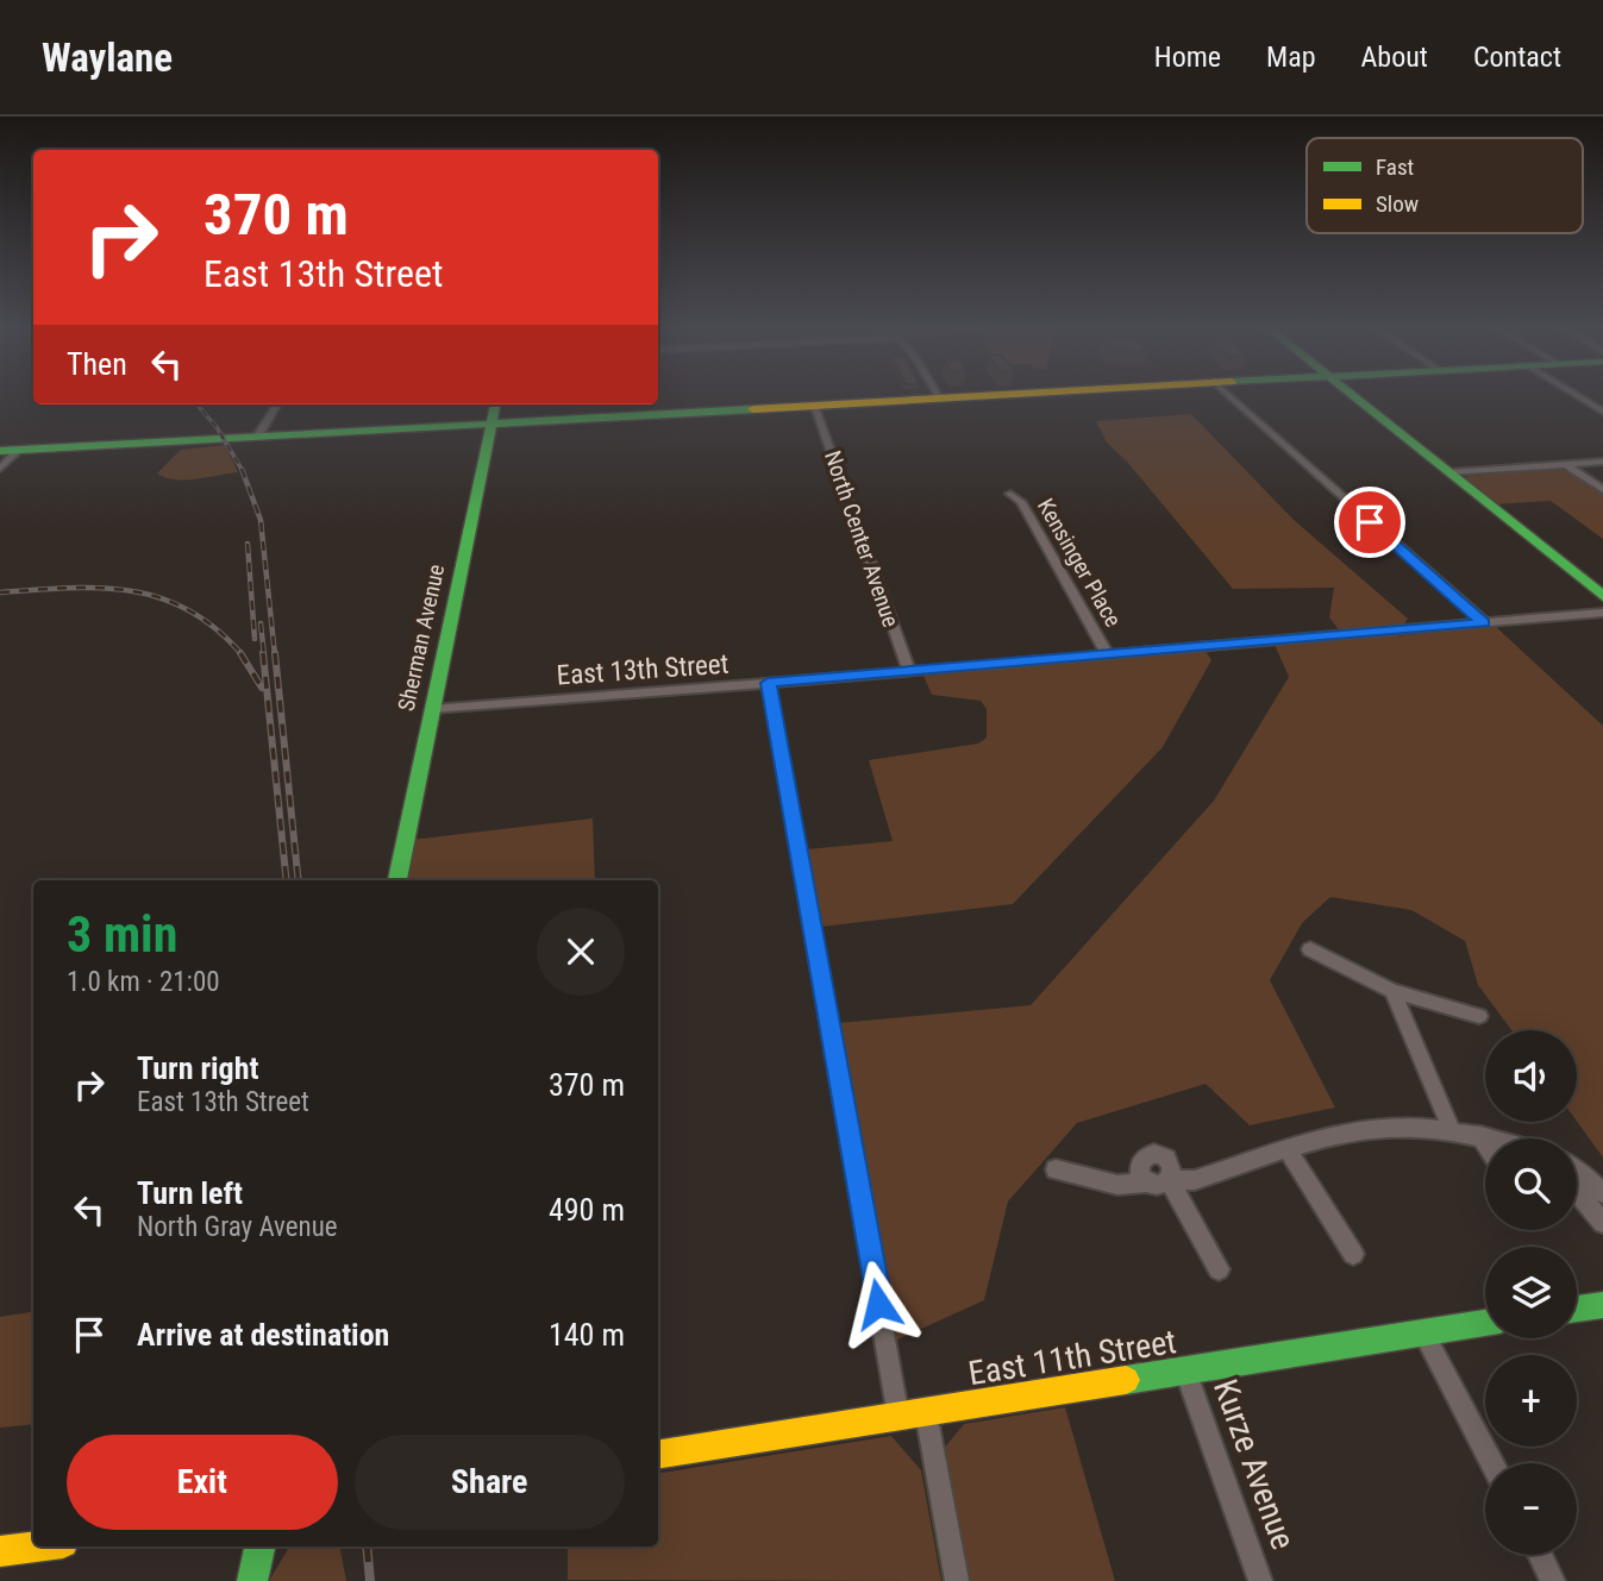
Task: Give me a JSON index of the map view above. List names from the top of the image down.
{
  "streets": {
    "main road": ["Sherman Avenue", "East 11th Street"],
    "street": [
      "North Center Avenue",
      "Kensinger Place",
      "East 13th Street",
      "Kurze Avenue"
    ]
  },
  "crossings": [
    ["North Center Avenue", "East 13th Street"],
    ["Kensinger Place", "East 13th Street"],
    ["Sherman Avenue", "East 13th Street"],
    ["East 11th Street", "Kurze Avenue"]
  ],
  "legend": ["Fast", "Slow"],
  "page": {
    "header": "Waylane",
    "nav": [
      "Home",
      "Map",
      "About",
      "Contact"
    ],
    "turn": ["370 m", "East 13th Street"],
    "then": "Then",
    "heading": ["3 min", "1.0 km · 21:00"],
    "list": [
      {
        "name": "Turn right",
        "note": "East 13th Street",
        "value": "370 m"
      },
      {
        "name": "Turn left",
        "note": "North Gray Avenue",
        "value": "490 m"
      },
      {
        "name": "Arrive at destination",
        "value": "140 m"
      }
    ],
    "map_buttons": ["+", "−"],
    "buttons": ["Exit", "Share"]
  }
}
